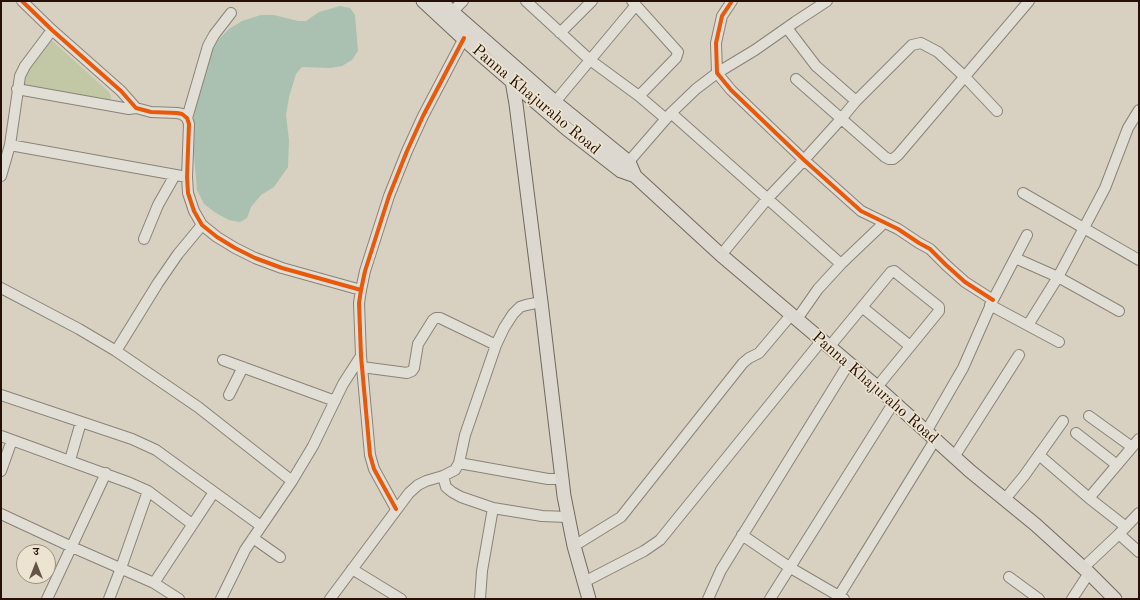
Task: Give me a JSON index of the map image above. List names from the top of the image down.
{
  "streets": {
    "main road": ["Panna Khajuraho Road"]
  },
  "north": "top"
}
